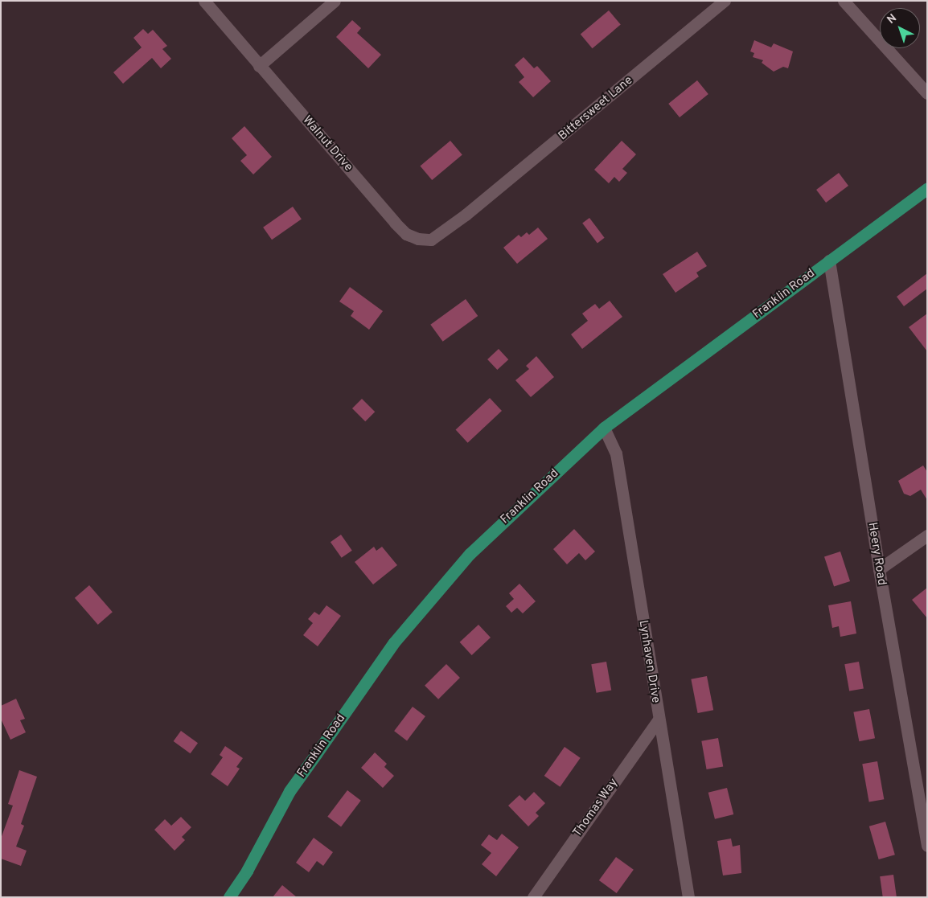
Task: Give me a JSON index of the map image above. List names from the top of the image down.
{
  "streets": {
    "main road": ["Franklin Road"],
    "street": [
      "Bittersweet Lane",
      "Walnut Drive",
      "Heery Road",
      "Lynhaven Drive",
      "Thomas Way"
    ]
  },
  "crossings": [
    ["Bittersweet Lane", "Walnut Drive"],
    ["Franklin Road", "Heery Road"],
    ["Franklin Road", "Lynhaven Drive"],
    ["Lynhaven Drive", "Thomas Way"]
  ],
  "north": "top left"
}
